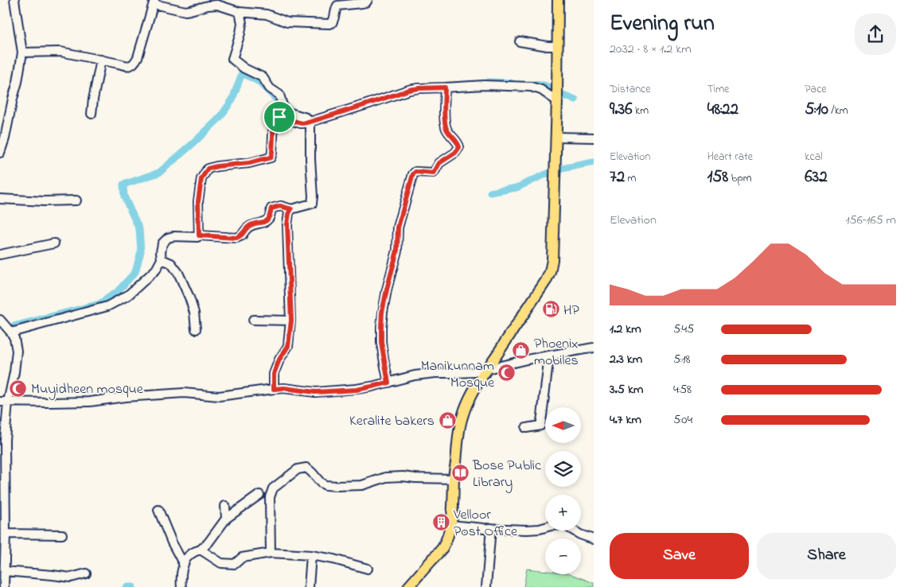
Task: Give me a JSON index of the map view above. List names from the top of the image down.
{
  "places": {
    "fuel station": ["HP"],
    "shop": ["Phoenix mobiles", "Keralite bakers"],
    "mosque": ["Manikunnam Mosque", "Muyidheen mosque"],
    "library": ["Bose Public Library"],
    "building": ["Velloor Post Office"]
  },
  "north": "left",
  "page": {
    "heading": ["Evening run", "20:32 · 8 × 1.2 km"],
    "stats": [
      ["Distance", "9.36 km"],
      ["Time", "48:22"],
      ["Pace", "5:10 /km"],
      ["Elevation", "72 m"],
      ["Heart rate", "158 bpm"],
      ["kcal", "632"]
    ],
    "chart": ["Elevation", "156–165 m"],
    "list": [
      {
        "name": "1.2 km",
        "note": "5:45"
      },
      {
        "name": "2.3 km",
        "note": "5:18"
      },
      {
        "name": "3.5 km",
        "note": "4:58"
      },
      {
        "name": "4.7 km",
        "note": "5:04"
      }
    ],
    "map_buttons": ["+", "−"],
    "buttons": ["Save", "Share"]
  }
}
